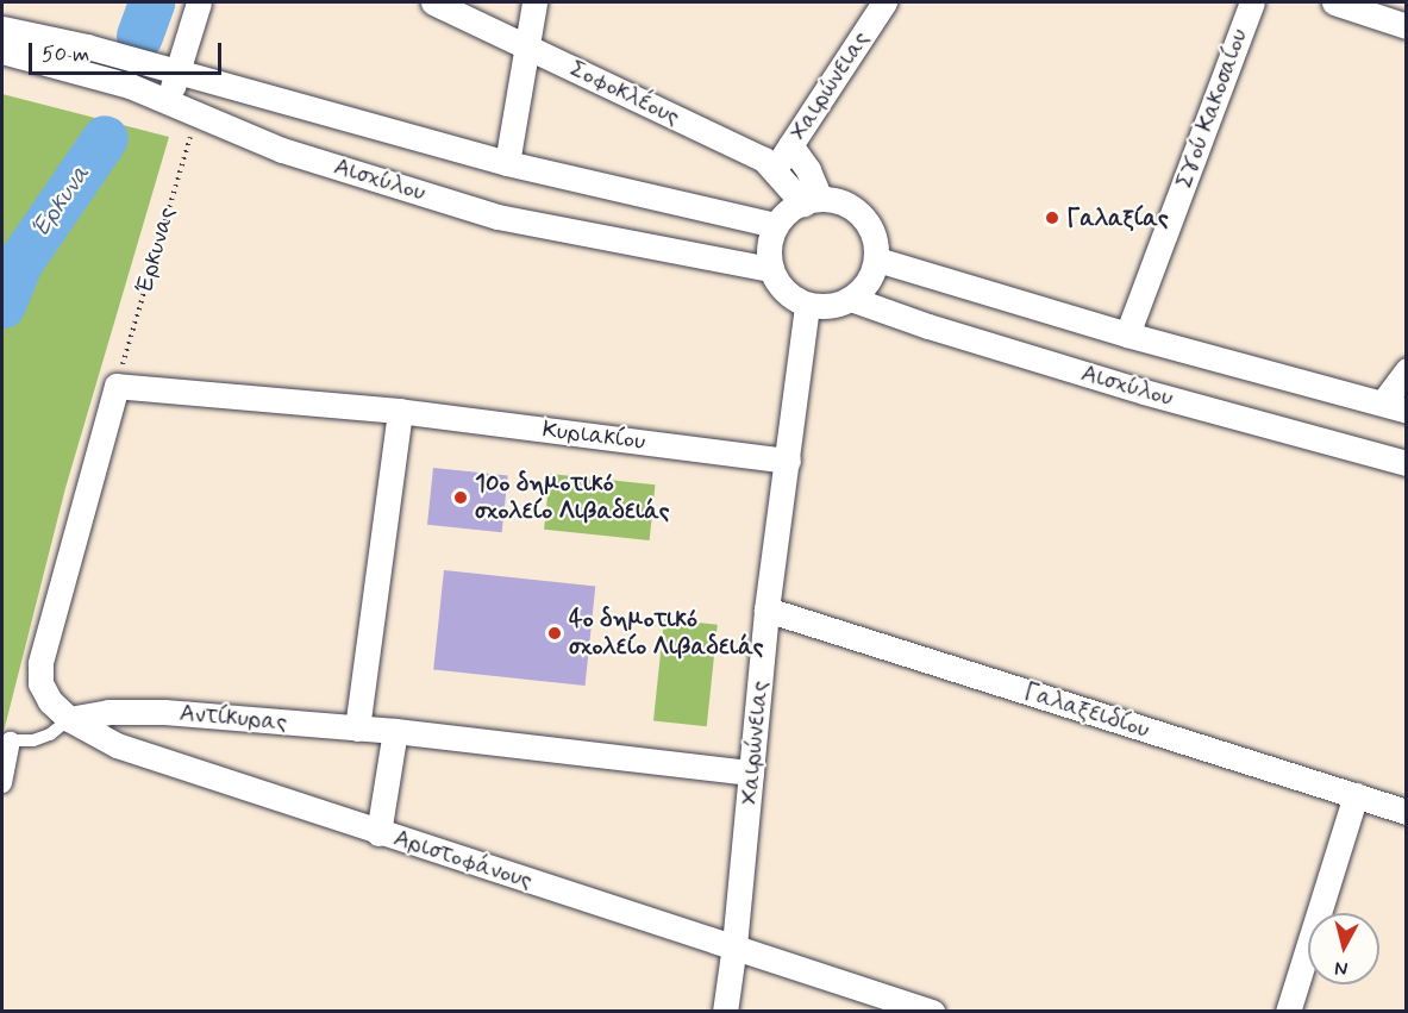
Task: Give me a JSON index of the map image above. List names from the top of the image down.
{
  "streets": {
    "street": [
      "Χαιρώνειας",
      "Σοφοκλέους",
      "Σγού Κακοσαίου",
      "Αισχύλου",
      "Κυριακίου",
      "Γαλαξειδίου",
      "Αντίκυρας",
      "Αριστοφάνους"
    ],
    "path": ["Έρκυνας"]
  },
  "crossings": [
    ["Χαιρώνειας", "Σοφοκλέους"],
    ["Χαιρώνειας", "Αισχύλου"],
    ["Χαιρώνειας", "Κυριακίου"],
    ["Χαιρώνειας", "Γαλαξειδίου"],
    ["Χαιρώνειας", "Αντίκυρας"],
    ["Χαιρώνειας", "Αριστοφάνους"],
    ["Σοφοκλέους", "Αισχύλου"],
    ["Αισχύλου", "Έρκυνας"],
    ["Έρκυνας", "Κυριακίου"],
    ["Αντίκυρας", "Αριστοφάνους"]
  ],
  "water": ["Έρκυνα"],
  "places": ["Γαλαξίας", "10ο δημοτικό σχολείο Λιβαδειάς", "4ο δημοτικό σχολείο Λιβαδειάς"],
  "scale_bar": "50 m",
  "north": "bottom"
}
